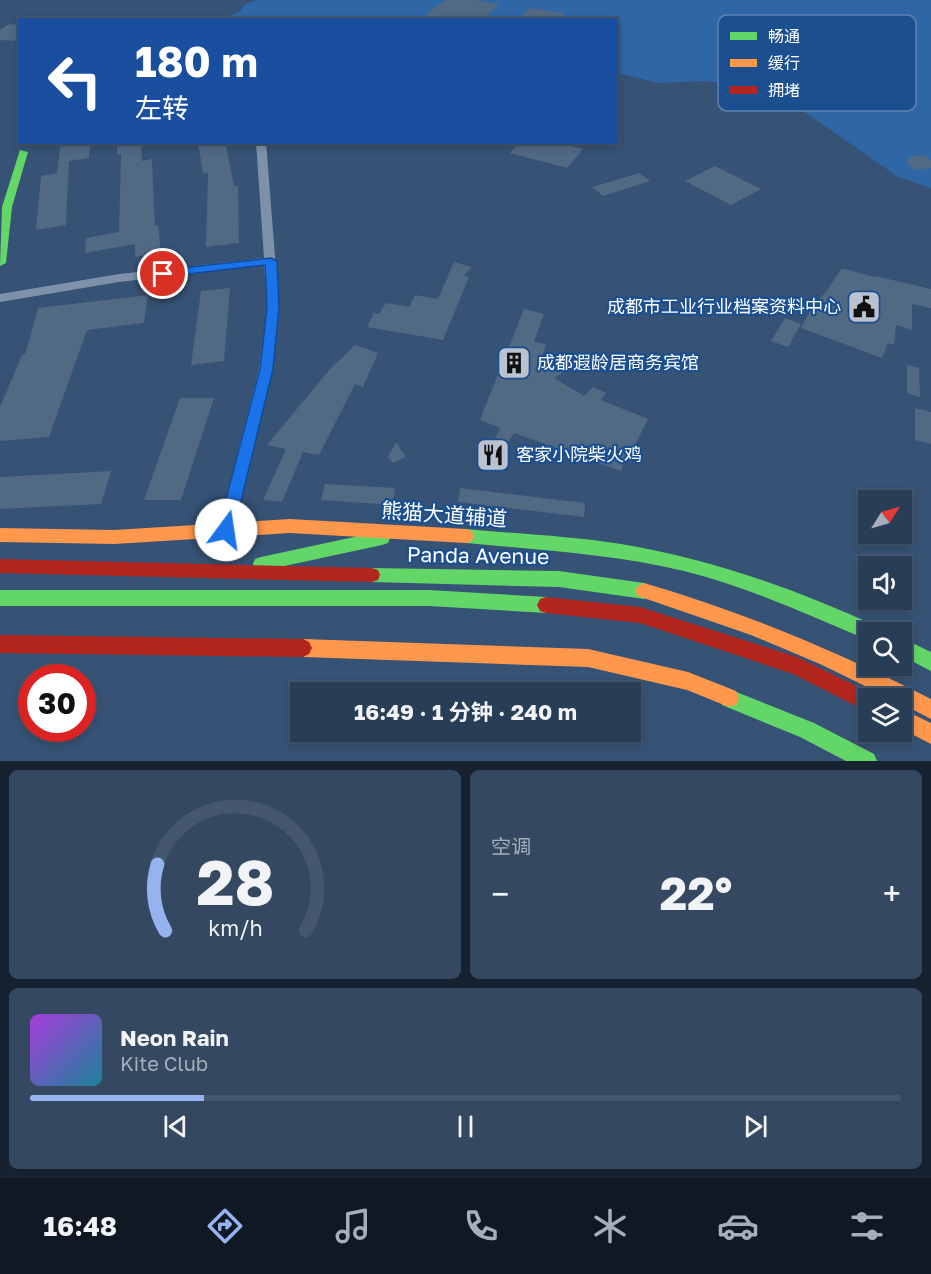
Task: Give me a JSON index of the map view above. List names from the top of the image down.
{
  "streets": {
    "street": ["熊猫大道辅道", "Panda Avenue"]
  },
  "places": {
    "public building": ["成都市工业行业档案资料中心"],
    "building": ["成都遐龄居商务宾馆"],
    "restaurant": ["客家小院柴火鸡"]
  },
  "legend": ["畅通", "缓行", "拥堵"],
  "north": "top right",
  "page": {
    "turn": ["180 m", "左转"],
    "limit": "30",
    "trip": "16:49 · 1 分钟 · 240 m",
    "tile": "空调",
    "heat": ["−", "22°", "+"],
    "song": ["Neon Rain", "Kite Club"],
    "tabs": "16:48",
    "gauge": ["28", "km/h"]
  }
}
